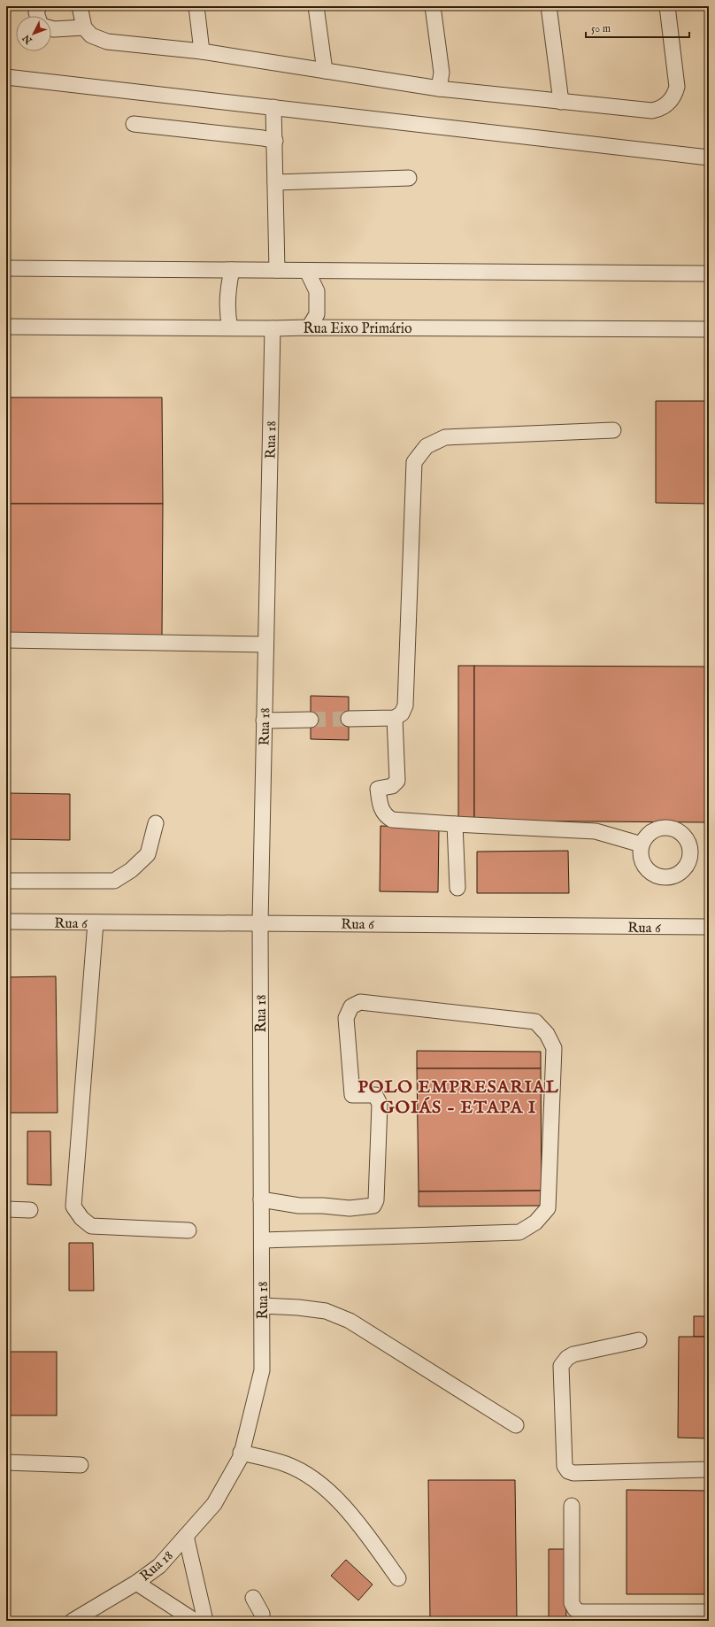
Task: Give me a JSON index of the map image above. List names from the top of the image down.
{
  "streets": {
    "street": ["Rua Eixo Primário", "Rua 18", "Rua 6"]
  },
  "crossings": [
    ["Rua Eixo Primário", "Rua 18"],
    ["Rua 18", "Rua 6"]
  ],
  "districts": ["POLO EMPRESARIAL GOIÁS - ETAPA I"],
  "scale_bar": "50 m",
  "north": "bottom left"
}
